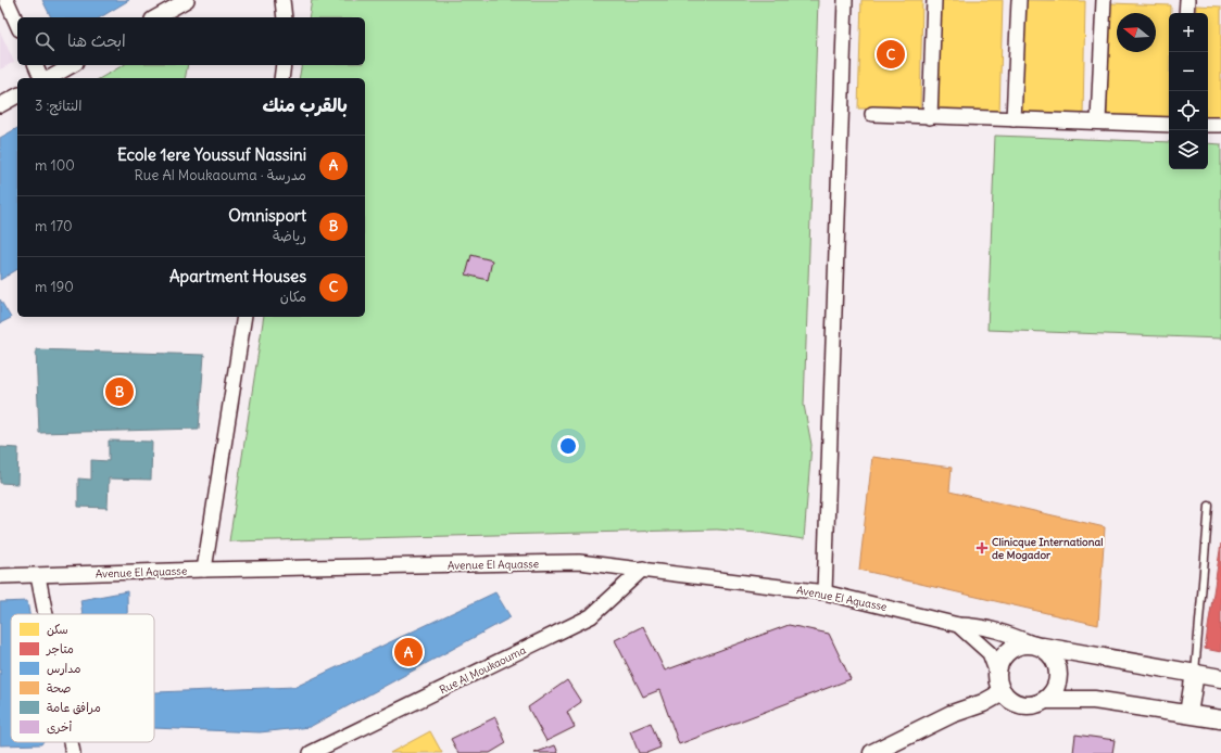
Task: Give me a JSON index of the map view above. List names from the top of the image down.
{
  "streets": {
    "street": ["Avenue El Aquasse", "Rue Al Moukaouma"]
  },
  "crossings": [
    ["Avenue El Aquasse", "Rue Al Moukaouma"]
  ],
  "places": {
    "health": ["Clinicque International de Mogador"]
  },
  "legend": [
    "سكن",
    "متاجر",
    "مدارس",
    "صحة",
    "مرافق عامة",
    "أخرى"
  ],
  "north": "left",
  "page": {
    "map_buttons": ["+", "−"],
    "search": "ابحث هنا",
    "pins": ["C", "B", "A"],
    "heading": ["بالقرب منك", "النتائج: 3"],
    "list": [
      {
        "mark": "A",
        "name": "Ecole 1ere Youssuf Nassini",
        "note": "مدرسة · Rue Al Moukaouma",
        "value": "100 m"
      },
      {
        "mark": "B",
        "name": "Omnisport",
        "note": "رياضة",
        "value": "170 m"
      },
      {
        "mark": "C",
        "name": "Apartment Houses",
        "note": "مكان",
        "value": "190 m"
      }
    ]
  }
}
